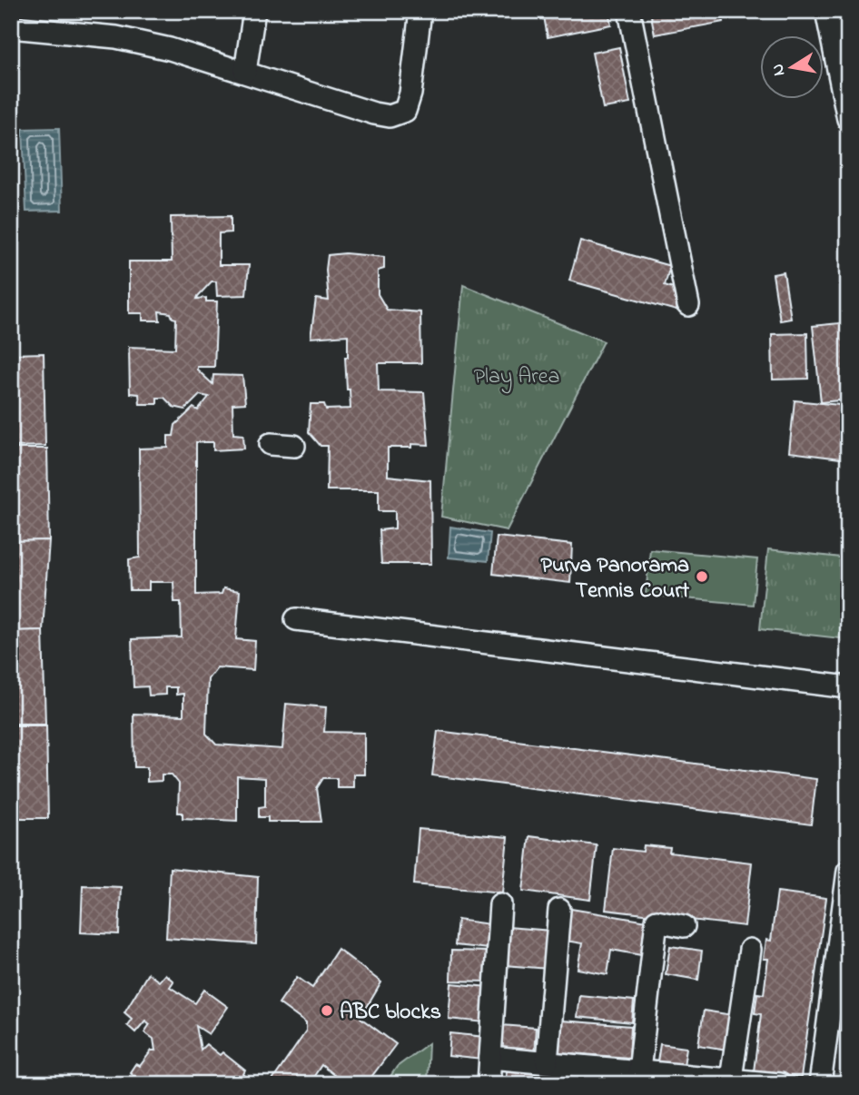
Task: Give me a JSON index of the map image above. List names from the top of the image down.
{
  "parks": ["Play Area"],
  "places": ["Purva Panorama Tennis Court", "ABC blocks"],
  "north": "left"
}
